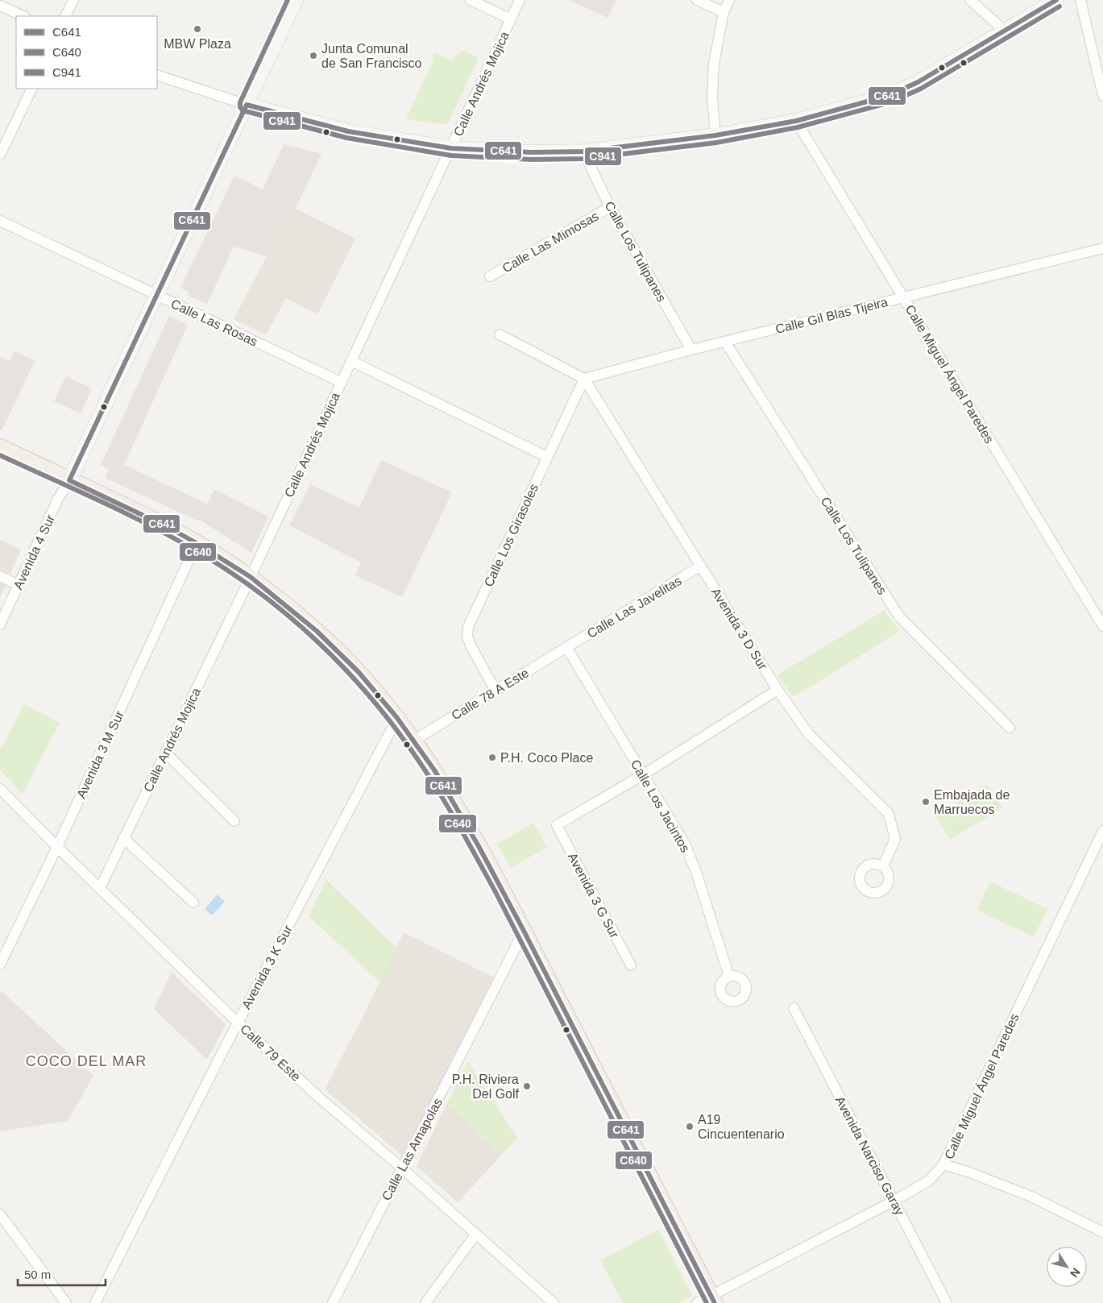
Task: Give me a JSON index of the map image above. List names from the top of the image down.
{
  "streets": {
    "street": [
      "Calle Andrés Mojica",
      "Calle Las Mimosas",
      "Calle Los Tulipanes",
      "Calle Gil Blas Tijeira",
      "Calle Las Rosas",
      "Calle Miguel Ángel Paredes",
      "Calle Los Girasoles",
      "Avenida 4 Sur",
      "Calle Las Javelitas",
      "Avenida 3 D Sur",
      "Calle 78 A Este",
      "Avenida 3 M Sur",
      "Calle Los Jacintos",
      "Avenida 3 G Sur",
      "Avenida 3 K Sur",
      "Calle 79 Este",
      "Calle Las Amapolas",
      "Avenida Narciso Garay"
    ]
  },
  "crossings": [
    ["Calle Andrés Mojica", "Calle Las Rosas"],
    ["Calle Andrés Mojica", "Calle 79 Este"],
    ["Calle Las Mimosas", "Calle Los Tulipanes"],
    ["Calle Los Tulipanes", "Calle Gil Blas Tijeira"],
    ["Calle Gil Blas Tijeira", "Calle Miguel Ángel Paredes"],
    ["Calle Gil Blas Tijeira", "Calle Los Girasoles"],
    ["Calle Gil Blas Tijeira", "Avenida 3 D Sur"],
    ["Calle Miguel Ángel Paredes", "Avenida Narciso Garay"],
    ["Calle Los Girasoles", "Avenida 3 D Sur"],
    ["Calle Los Girasoles", "Calle 78 A Este"],
    ["Calle Las Javelitas", "Avenida 3 D Sur"],
    ["Calle Las Javelitas", "Calle 78 A Este"],
    ["Calle Las Javelitas", "Calle Los Jacintos"],
    ["Calle 78 A Este", "Calle Los Jacintos"],
    ["Avenida 3 M Sur", "Calle 79 Este"],
    ["Calle Los Jacintos", "Avenida 3 G Sur"],
    ["Avenida 3 K Sur", "Calle 79 Este"],
    ["Calle 79 Este", "Calle Las Amapolas"]
  ],
  "districts": ["COCO DEL MAR"],
  "places": [
    "MBW Plaza",
    "Junta Comunal de San Francisco",
    "P.H. Coco Place",
    "Embajada de Marruecos",
    "P.H. Riviera Del Golf",
    "A19 Cincuentenario"
  ],
  "lines": ["transit line C641", "transit line C941", "transit line C640"],
  "legend": ["C641", "C640", "C941"],
  "scale_bar": "50 m",
  "north": "bottom right"
}
